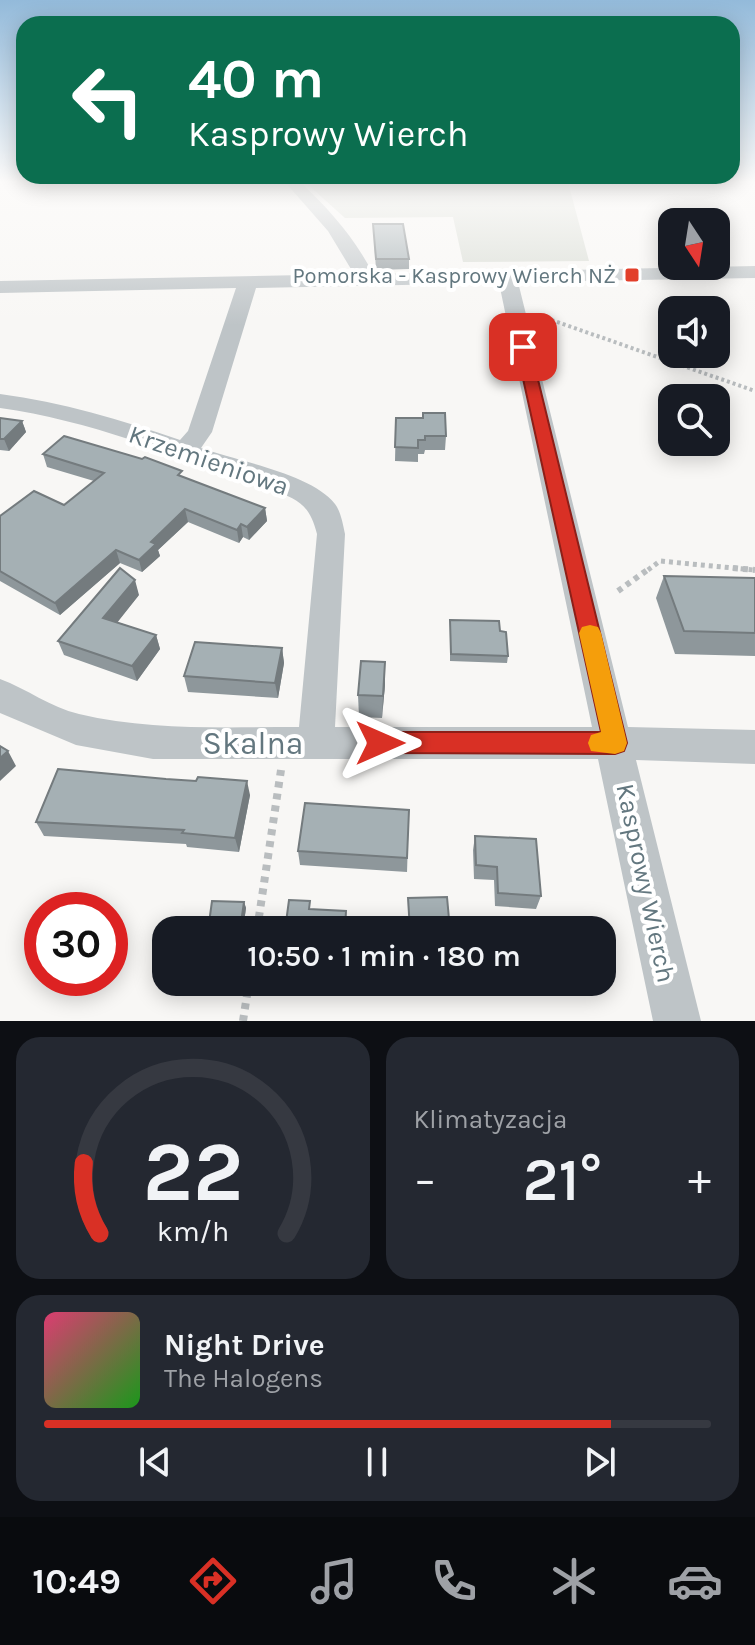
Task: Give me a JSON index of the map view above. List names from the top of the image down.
{
  "streets": {
    "street": ["Krzemieniowa", "Skalna", "Kasprowy Wierch"]
  },
  "crossings": [
    ["Krzemieniowa", "Skalna"],
    ["Skalna", "Kasprowy Wierch"]
  ],
  "places": {
    "transit": ["Pomorska - Kasprowy Wierch NŻ"]
  },
  "north": "bottom",
  "page": {
    "turn": ["40 m", "Kasprowy Wierch"],
    "limit": "30",
    "trip": "10:50 · 1 min · 180 m",
    "tile": "Klimatyzacja",
    "heat": ["−", "21°", "+"],
    "song": ["Night Drive", "The Halogens"],
    "tabs": "10:49",
    "gauge": ["22", "km/h"]
  }
}
